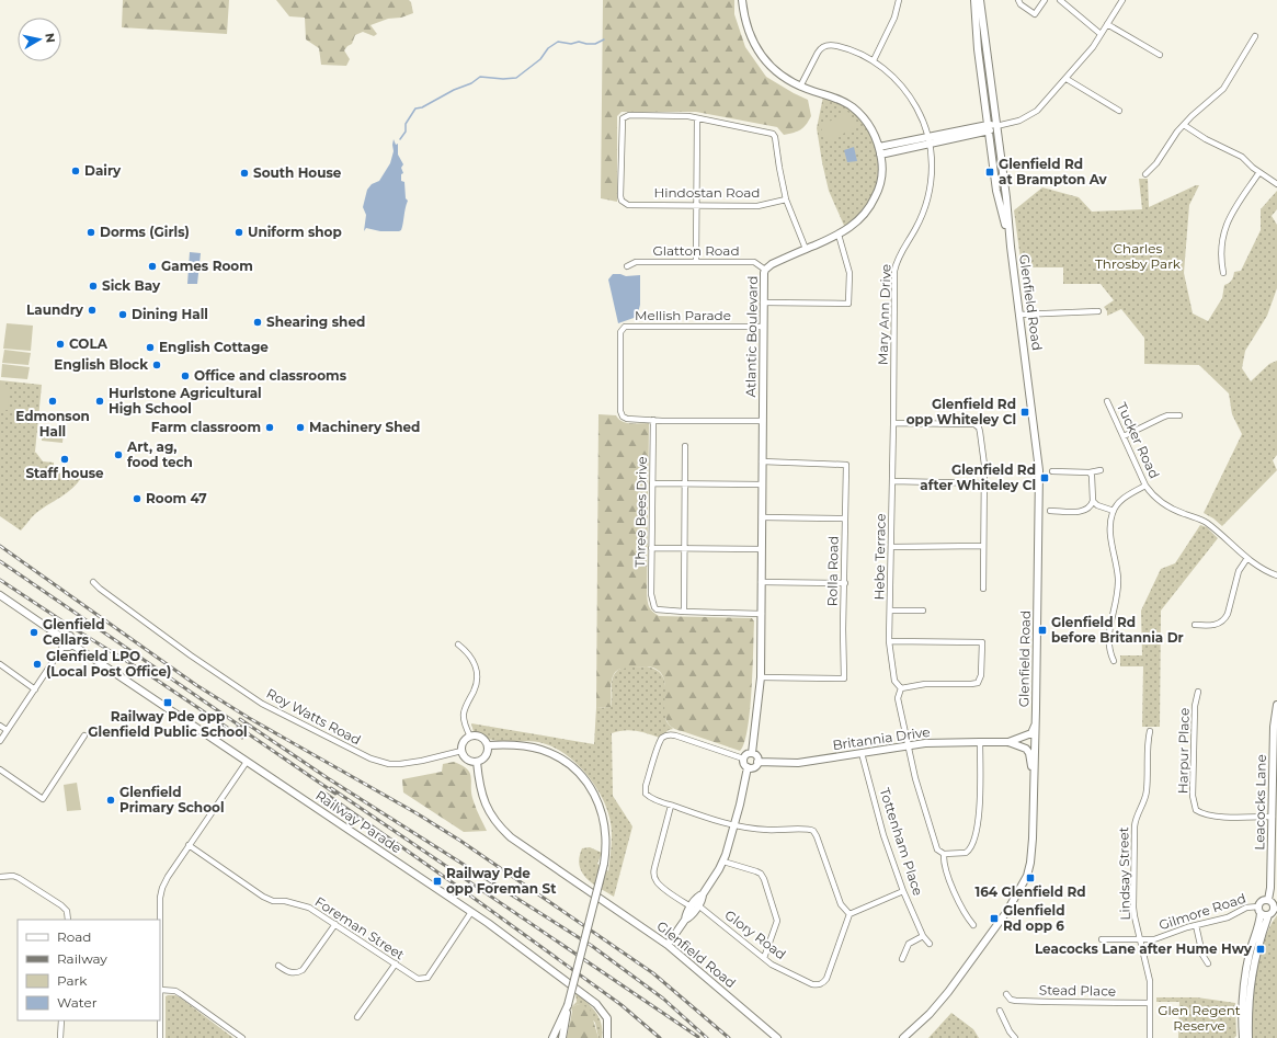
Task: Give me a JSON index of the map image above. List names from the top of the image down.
{
  "streets": {
    "street": [
      "Hindostan Road",
      "Glatton Road",
      "Glenfield Road",
      "Mary Ann Drive",
      "Mellish Parade",
      "Atlantic Boulevard",
      "Tucker Road",
      "Three Bees Drive",
      "Hebe Terrace",
      "Rolla Road",
      "Roy Watts Road",
      "Britannia Drive",
      "Harpur Place",
      "Leacocks Lane",
      "Railway Parade",
      "Tottenham Place",
      "Lindsay Street",
      "Gilmore Road",
      "Foreman Street",
      "Glory Road",
      "Stead Place"
    ]
  },
  "crossings": [
    ["Glatton Road", "Atlantic Boulevard"],
    ["Glenfield Road", "Roy Watts Road"],
    ["Glenfield Road", "Britannia Drive"],
    ["Mary Ann Drive", "Atlantic Boulevard"],
    ["Mary Ann Drive", "Hebe Terrace"],
    ["Mellish Parade", "Atlantic Boulevard"],
    ["Mellish Parade", "Three Bees Drive"],
    ["Atlantic Boulevard", "Rolla Road"],
    ["Atlantic Boulevard", "Britannia Drive"],
    ["Britannia Drive", "Tottenham Place"],
    ["Harpur Place", "Leacocks Lane"],
    ["Railway Parade", "Foreman Street"],
    ["Lindsay Street", "Gilmore Road"],
    ["Lindsay Street", "Stead Place"]
  ],
  "parks": ["Charles Throsby Park", "Glen Regent Reserve"],
  "places": {
    "other": [
      "Dairy",
      "South House",
      "Dorms (Girls)",
      "Uniform shop",
      "Games Room",
      "Sick Bay",
      "Laundry",
      "Dining Hall",
      "Shearing shed",
      "COLA",
      "English Cottage",
      "English Block",
      "Office and classrooms",
      "Edmonson Hall",
      "Hurlstone Agricultural High School",
      "Farm classroom",
      "Machinery Shed",
      "Art, ag, food tech",
      "Staff house",
      "Room 47",
      "Glenfield Cellars",
      "Glenfield LPO (Local Post Office)",
      "Glenfield Primary School"
    ],
    "transit": [
      "Glenfield Rd at Brampton Av",
      "Glenfield Rd opp Whiteley Cl",
      "Glenfield Rd after Whiteley Cl",
      "Glenfield Rd before Britannia Dr",
      "Railway Pde opp Glenfield Public School",
      "164 Glenfield Rd",
      "Railway Pde opp Foreman St",
      "Glenfield Rd opp 6",
      "Leacocks Lane after Hume Hwy"
    ]
  },
  "legend": [
    "Road",
    "Railway",
    "Park",
    "Water"
  ],
  "north": "right"
}
